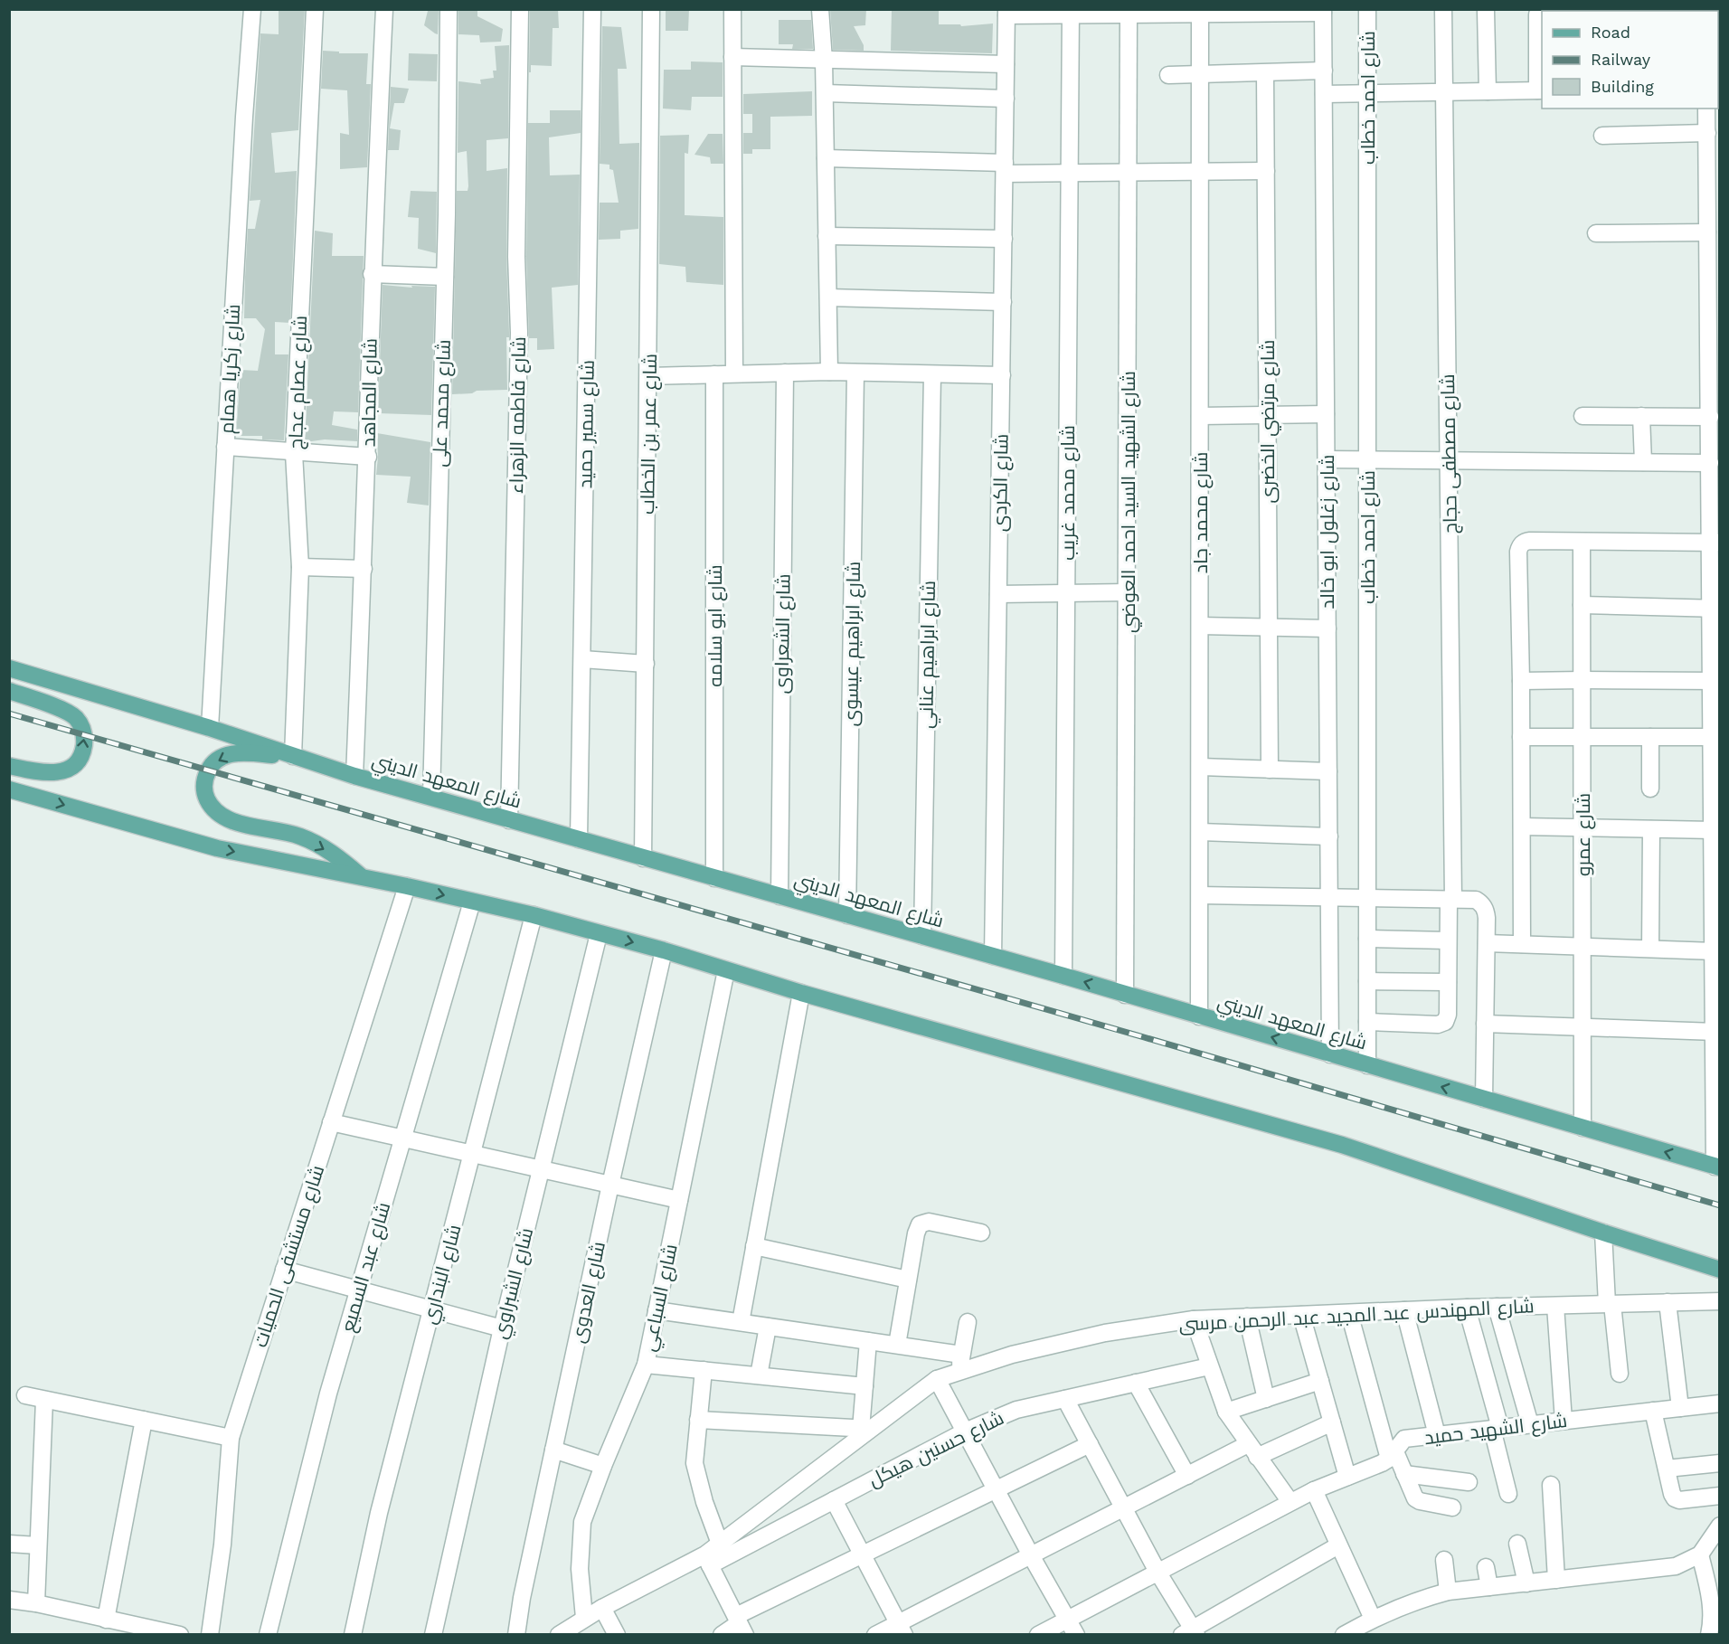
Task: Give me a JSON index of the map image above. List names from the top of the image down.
{
  "streets": {
    "main road": ["شارع المعهد الديني"],
    "street": [
      "شارع احمد خطاب",
      "شارع زكريا همام",
      "شارع عصام عجاج",
      "شارع المجاهد",
      "شارع محمد على",
      "شارع فاطمه الزهراء",
      "شارع مرتضي الخضرى",
      "شارع سمير حميد",
      "شارع عمر بن الخطاب",
      "شارع مصطفى حجاج",
      "شارع الكردى",
      "شارع محمد غريب",
      "شارع الشهيد السيد احمد العوضي",
      "شارع محمد جاد",
      "شارع زغلول ابو خالد",
      "شارع ابو سلامه",
      "شارع الشعراوى",
      "شارع ابراهيم عيسوى",
      "شارع ابراهيم عناني",
      "شارع عمرو",
      "شارع مستشفى الحميات",
      "شارع عبد السميع",
      "شارع البنداري",
      "شارع الشبراوي",
      "شارع العدوى",
      "شارع السباعي",
      "شارع المهندس عبد المجيد عبد الرحمن مرسى",
      "شارع الشهيد حميد",
      "شارع حسنين هيكل"
    ]
  },
  "crossings": [
    ["شارع احمد خطاب", "شارع مصطفى حجاج"],
    ["شارع احمد خطاب", "شارع المعهد الديني"],
    ["شارع زكريا همام", "شارع المعهد الديني"],
    ["شارع عصام عجاج", "شارع المعهد الديني"],
    ["شارع المجاهد", "شارع المعهد الديني"],
    ["شارع محمد على", "شارع المعهد الديني"],
    ["شارع فاطمه الزهراء", "شارع المعهد الديني"],
    ["شارع سمير حميد", "شارع المعهد الديني"],
    ["شارع عمر بن الخطاب", "شارع المعهد الديني"],
    ["شارع الكردى", "شارع المعهد الديني"],
    ["شارع محمد غريب", "شارع المعهد الديني"],
    ["شارع الشهيد السيد احمد العوضي", "شارع المعهد الديني"],
    ["شارع محمد جاد", "شارع المعهد الديني"],
    ["شارع زغلول ابو خالد", "شارع المعهد الديني"],
    ["شارع ابو سلامه", "شارع المعهد الديني"],
    ["شارع الشعراوى", "شارع المعهد الديني"],
    ["شارع ابراهيم عيسوى", "شارع المعهد الديني"],
    ["شارع ابراهيم عناني", "شارع المعهد الديني"],
    ["شارع المعهد الديني", "شارع عمرو"],
    ["شارع السباعي", "شارع المهندس عبد المجيد عبد الرحمن مرسى"],
    ["شارع المهندس عبد المجيد عبد الرحمن مرسى", "شارع حسنين هيكل"]
  ],
  "legend": ["Road", "Railway", "Building"]
}
